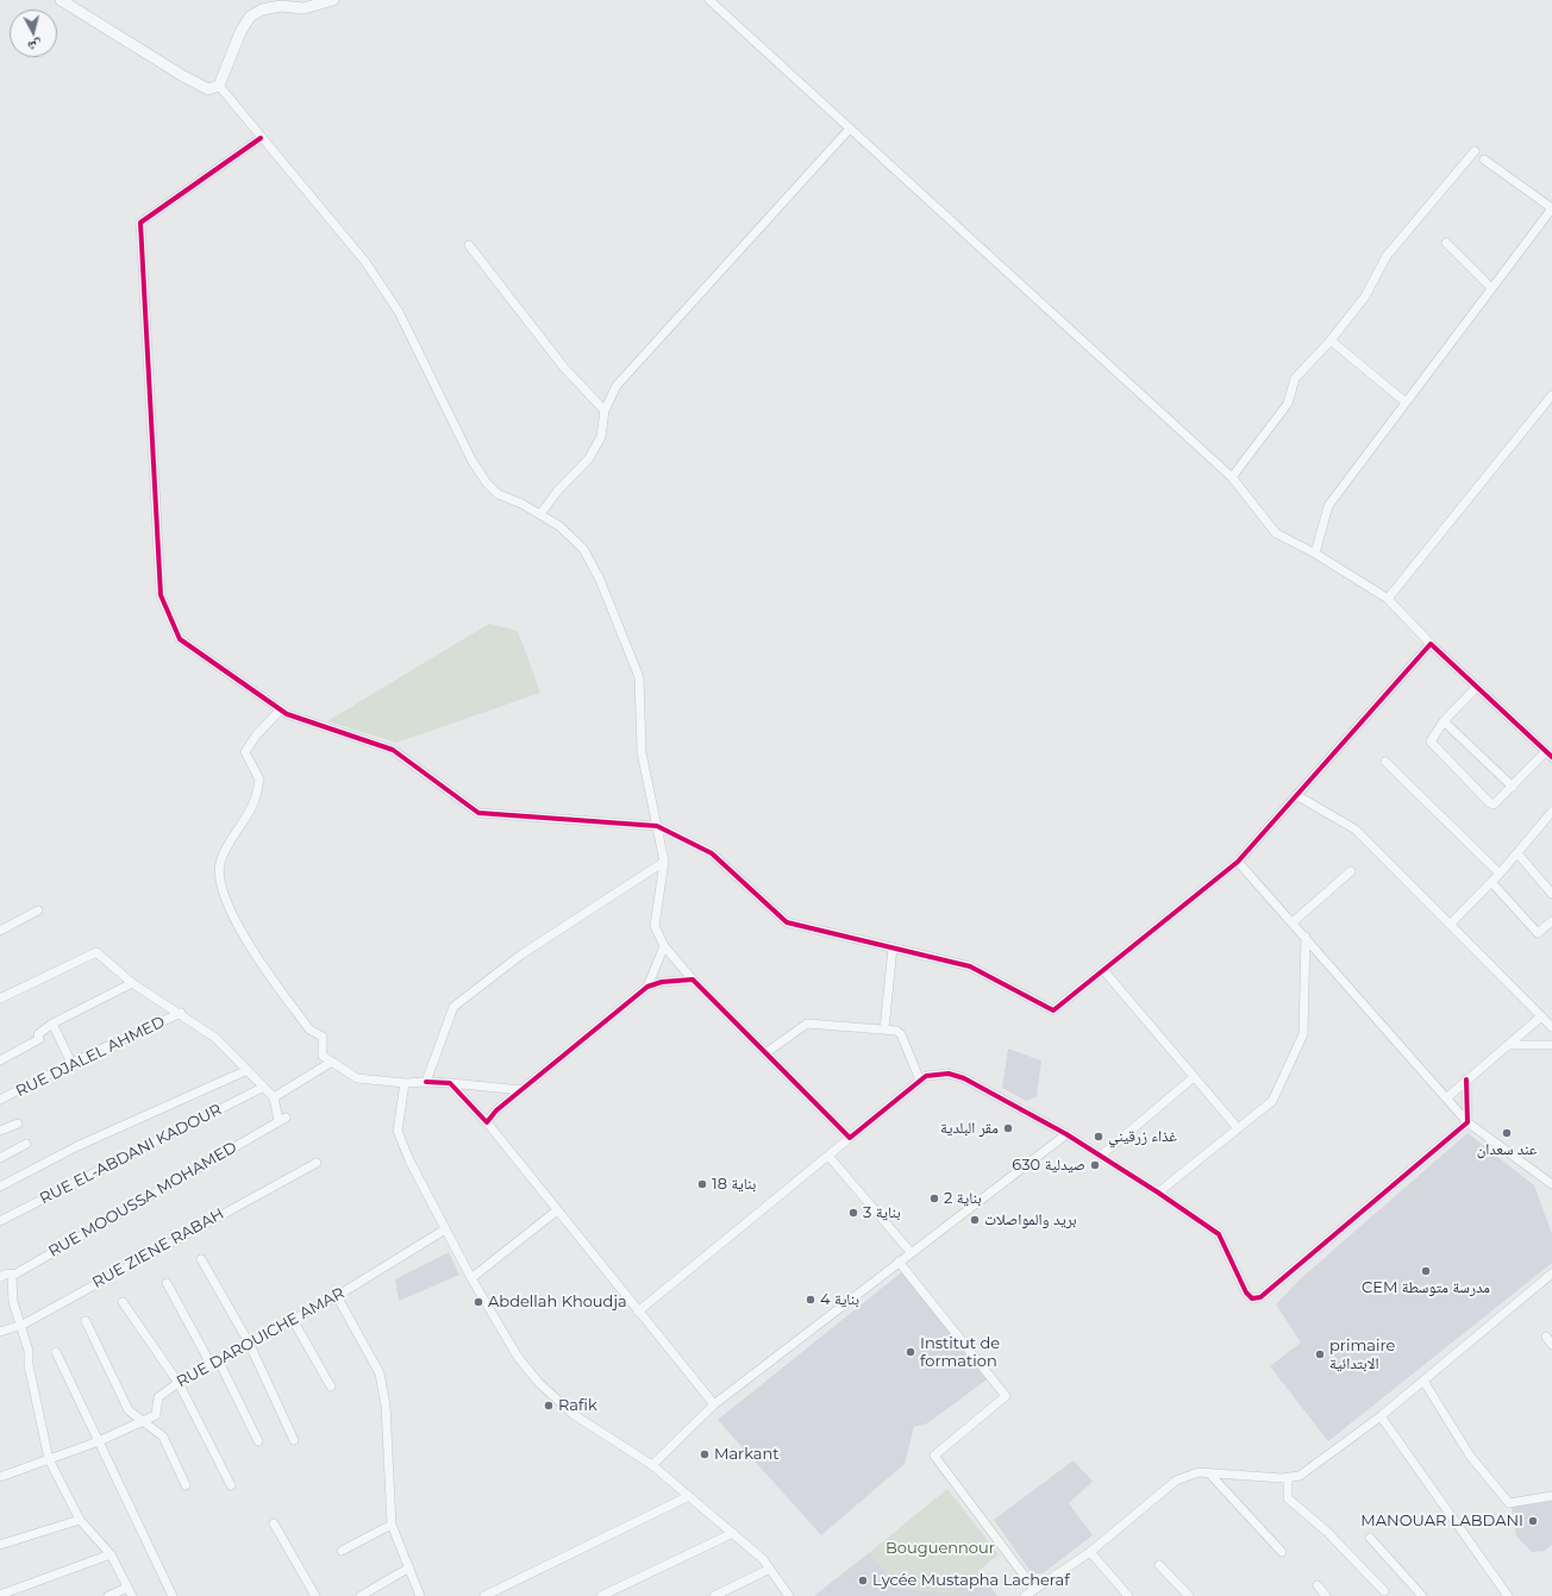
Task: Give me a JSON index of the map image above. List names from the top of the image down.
{
  "streets": {
    "street": [
      "RUE DJALEL AHMED",
      "RUE EL-ABDANI KADOUR",
      "RUE MOOUSSA MOHAMED",
      "RUE ZIENE RABAH",
      "RUE DAROUICHE AMAR"
    ]
  },
  "parks": ["Bouguennour"],
  "places": [
    "مقر البلدية",
    "عند سعدان",
    "غذاء زرقيني",
    "صيدلية 630",
    "بناية 18",
    "بناية 2",
    "بناية 3",
    "بريد والمواصلات",
    "CEM مدرسة متوسطة",
    "بناية 4",
    "Abdellah Khoudja",
    "Institut de formation",
    "primaire الابتدائية",
    "Rafik",
    "Markant",
    "MANOUAR LABDANI",
    "Lycée Mustapha Lacheraf"
  ],
  "north": "bottom"
}
